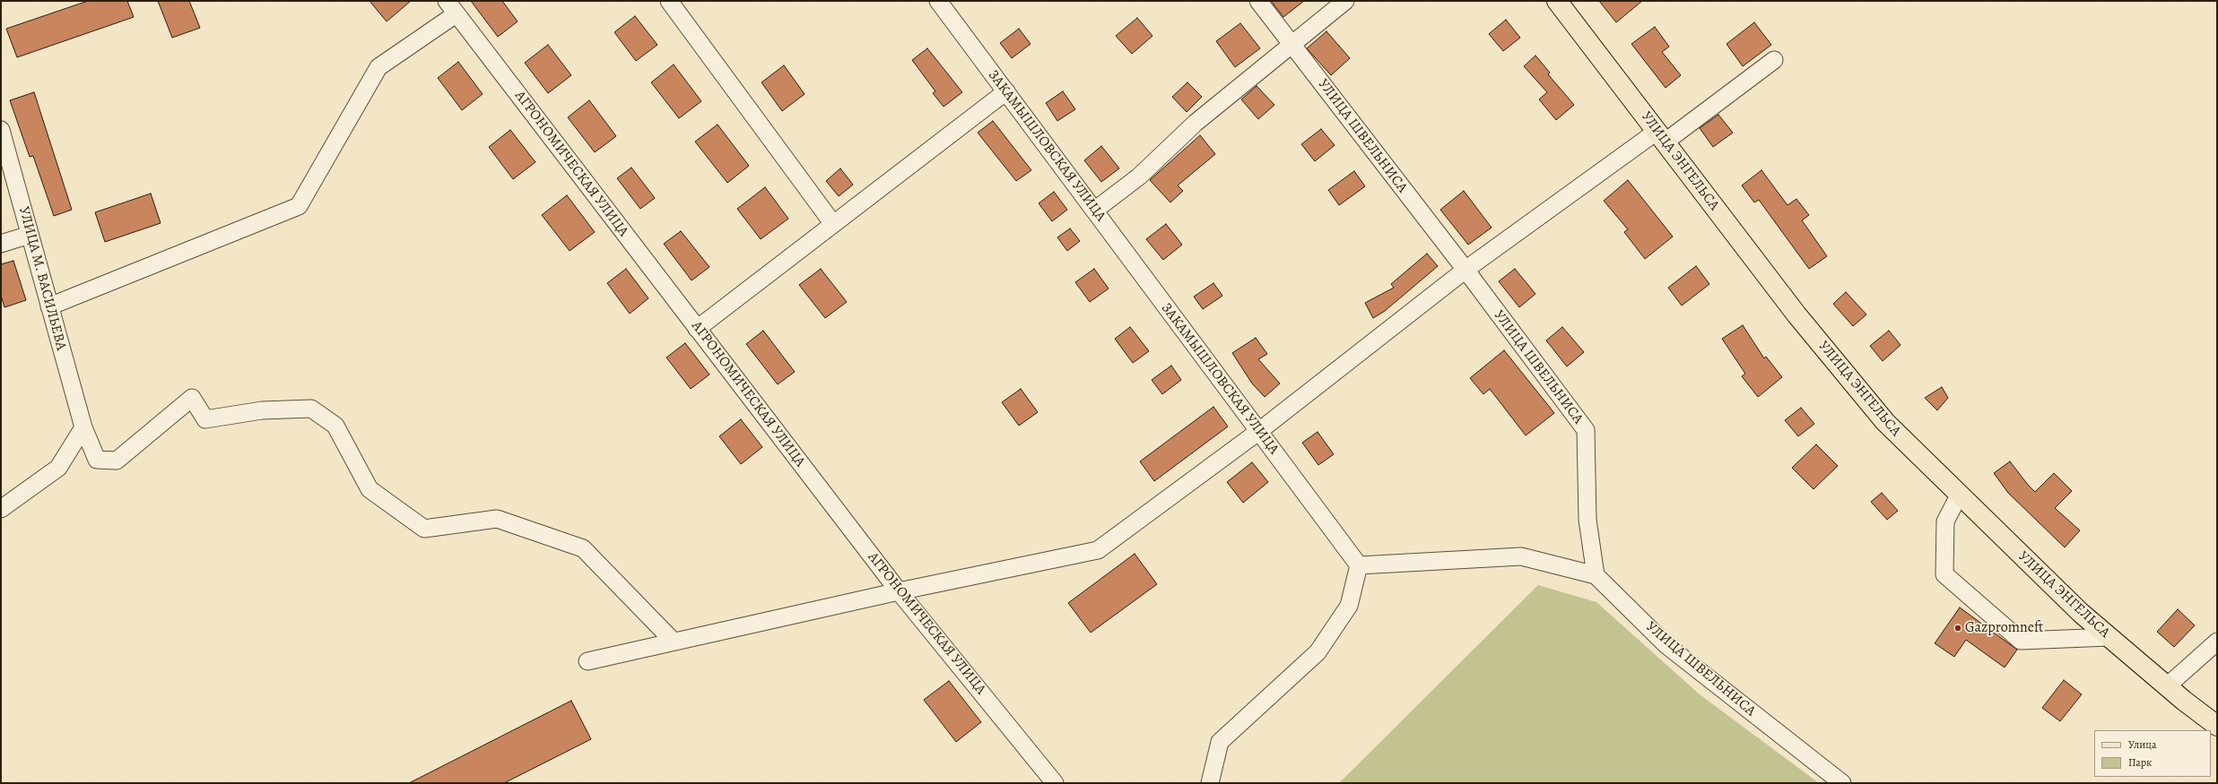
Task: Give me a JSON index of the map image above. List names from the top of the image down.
{
  "streets": {
    "main road": ["УЛИЦА ЭНГЕЛЬСА"],
    "street": [
      "УЛИЦА ШВЕЛЬНИСА",
      "ЗАКАМЫШЛОВСКАЯ УЛИЦА",
      "АГРОНОМИЧЕСКАЯ УЛИЦА",
      "УЛИЦА М. ВАСИЛЬЕВА"
    ]
  },
  "places": ["Gazpromneft"],
  "legend": ["Улица", "Парк"]
}
